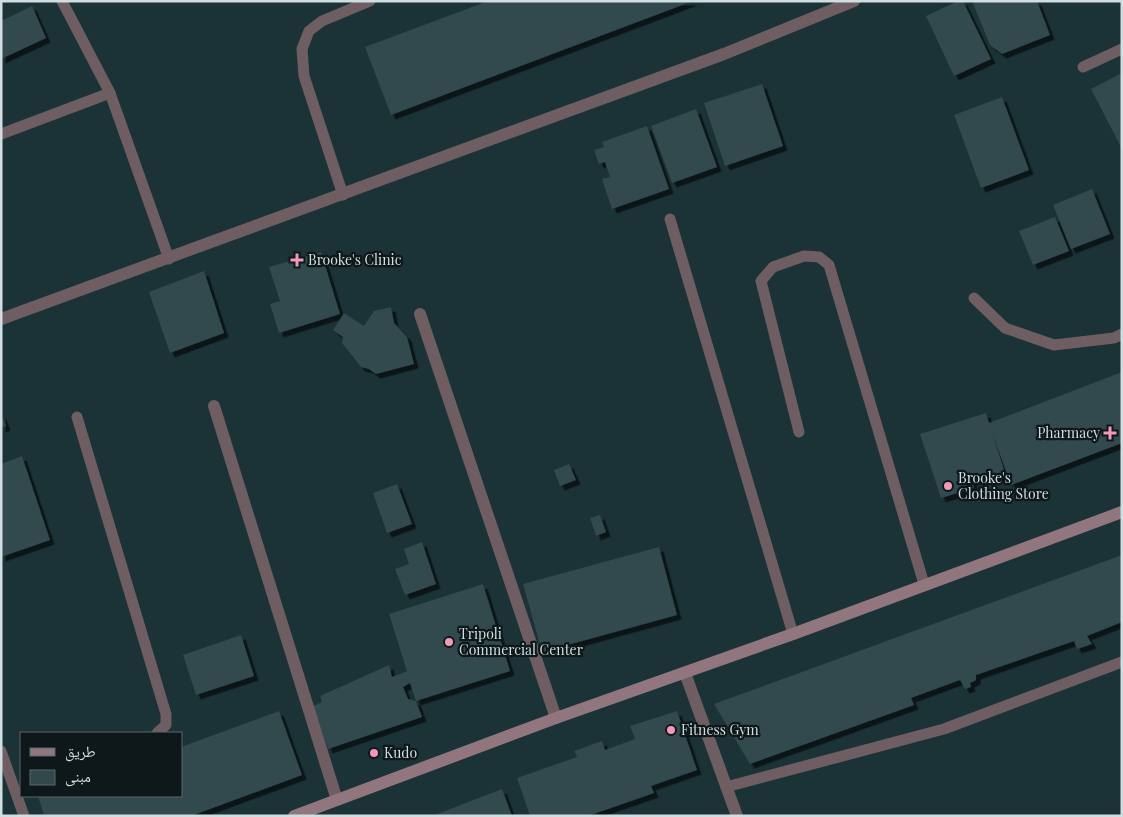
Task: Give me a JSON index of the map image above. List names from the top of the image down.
{
  "places": {
    "health": ["Brooke's Clinic", "Pharmacy"],
    "other": [
      "Brooke's Clothing Store",
      "Tripoli Commercial Center",
      "Fitness Gym",
      "Kudo"
    ]
  },
  "legend": ["طريق", "مبنى"]
}
